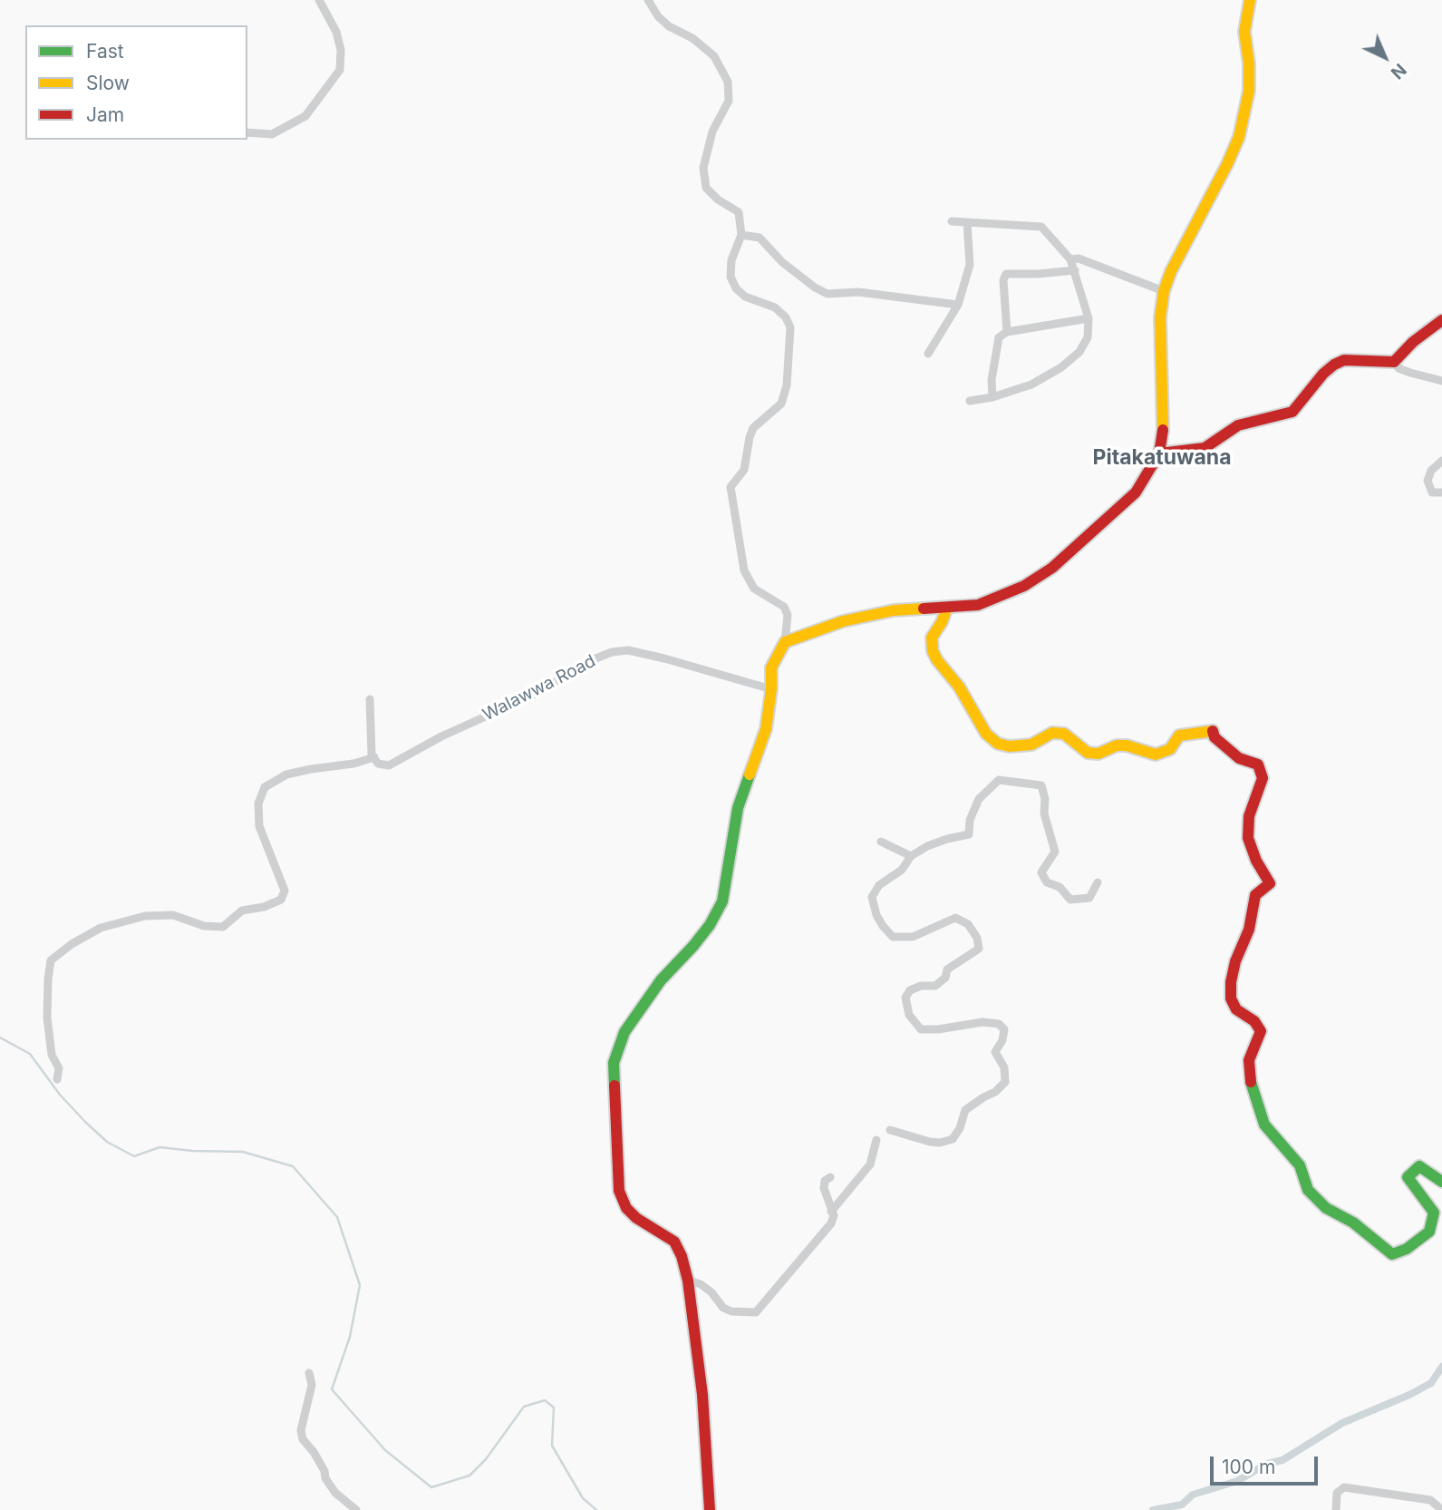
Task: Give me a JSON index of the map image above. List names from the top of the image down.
{
  "streets": {
    "street": ["Walawwa Road"]
  },
  "districts": ["Pitakatuwana"],
  "legend": ["Fast", "Slow", "Jam"],
  "scale_bar": "100 m",
  "north": "bottom right"
}
